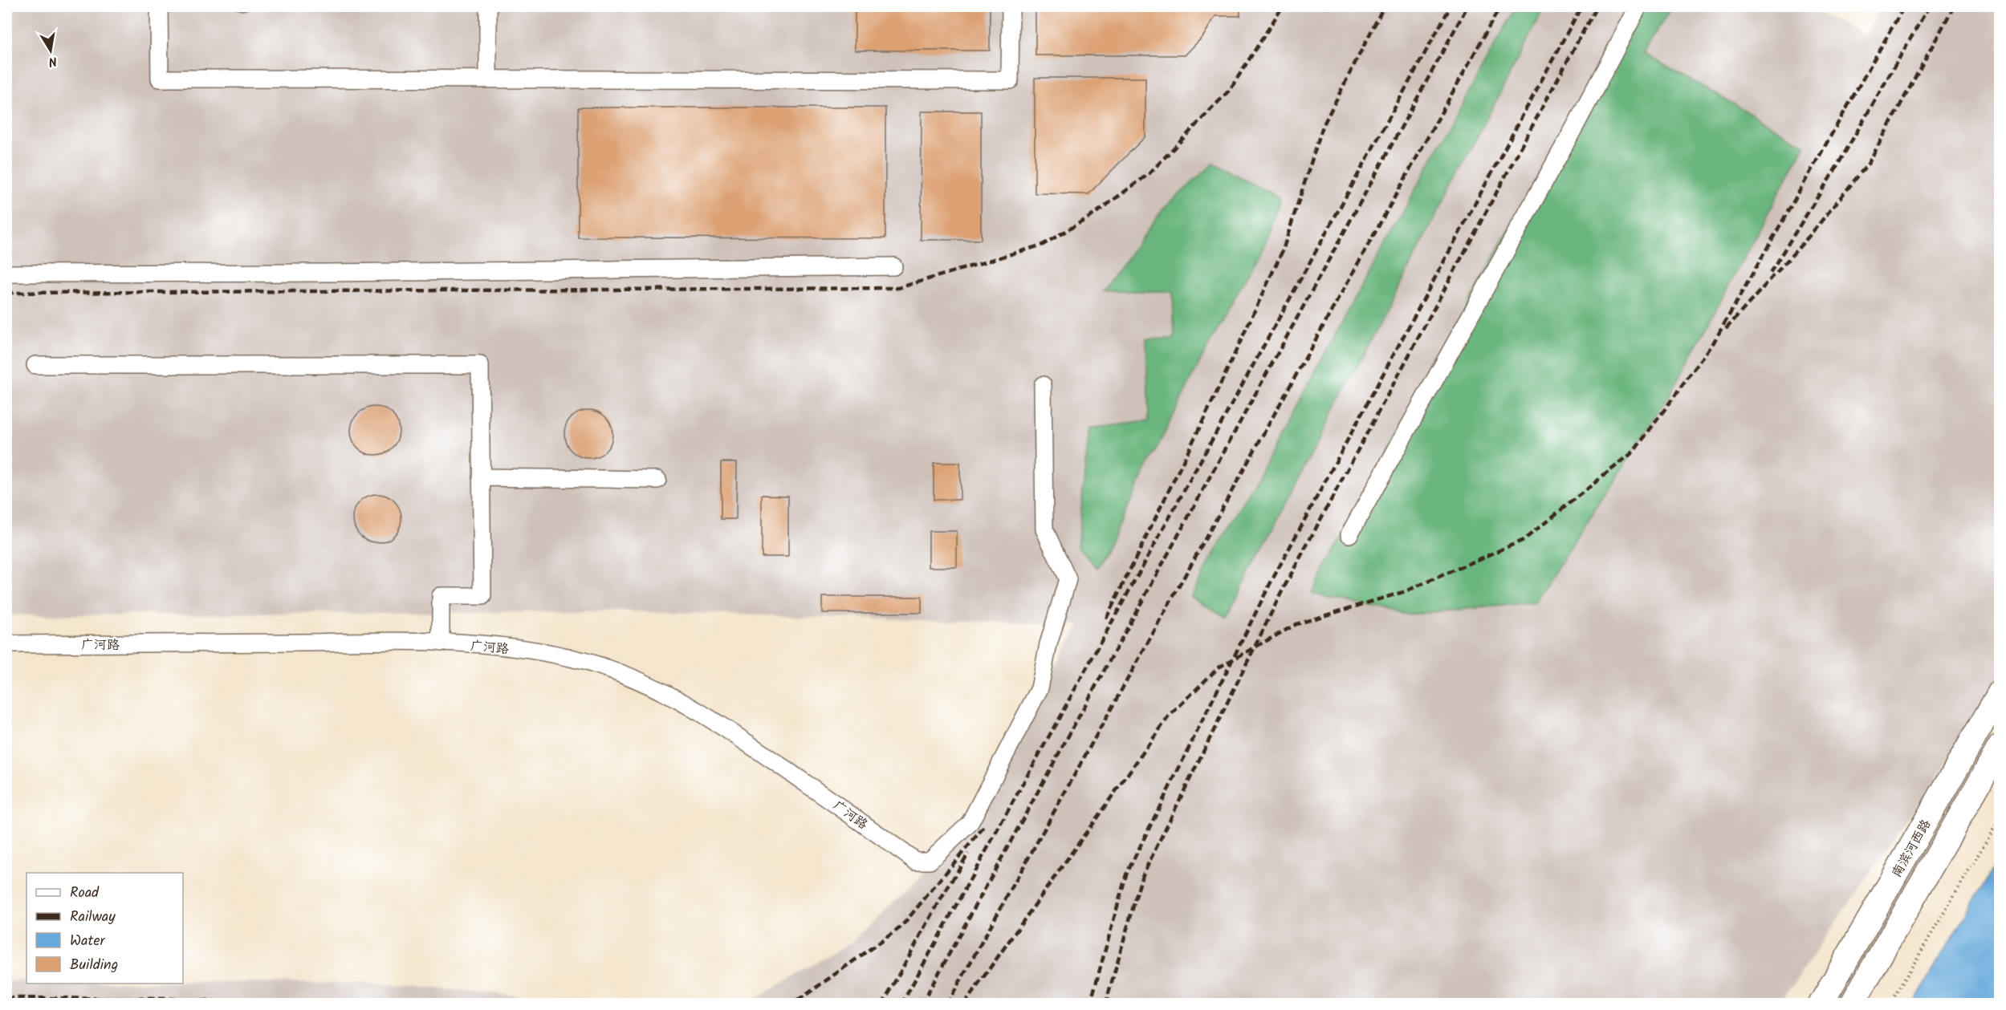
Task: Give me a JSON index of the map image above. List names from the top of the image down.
{
  "streets": {
    "highway": ["南滨河西路"],
    "street": ["广河路"]
  },
  "legend": [
    "Road",
    "Railway",
    "Water",
    "Building"
  ],
  "north": "bottom"
}
